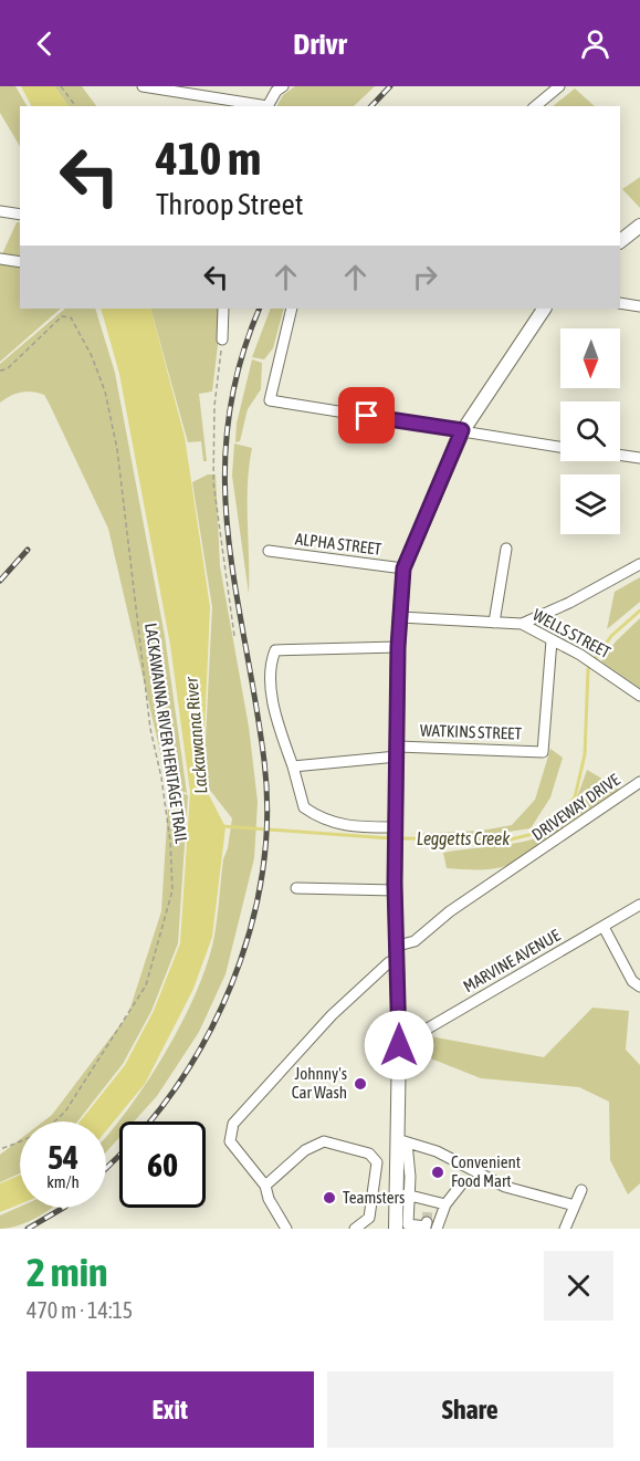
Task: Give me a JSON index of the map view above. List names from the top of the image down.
{
  "streets": {
    "street": [
      "ALPHA STREET",
      "WELLS STREET",
      "WATKINS STREET",
      "DRIVEWAY DRIVE",
      "MARVINE AVENUE"
    ],
    "path": ["LACKAWANNA RIVER HERITAGE TRAIL"]
  },
  "crossings": [
    ["WELLS STREET", "WATKINS STREET"]
  ],
  "water": ["Lackawanna River", "Leggetts Creek"],
  "places": ["Johnny's Car Wash", "Convenient Food Mart", "Teamsters"],
  "north": "bottom",
  "page": {
    "header": "Drivr",
    "turn": ["410 m", "Throop Street"],
    "speed": "54 km/h",
    "limit": "60",
    "heading": ["2 min", "470 m · 14:15"],
    "buttons": ["Exit", "Share"]
  }
}
